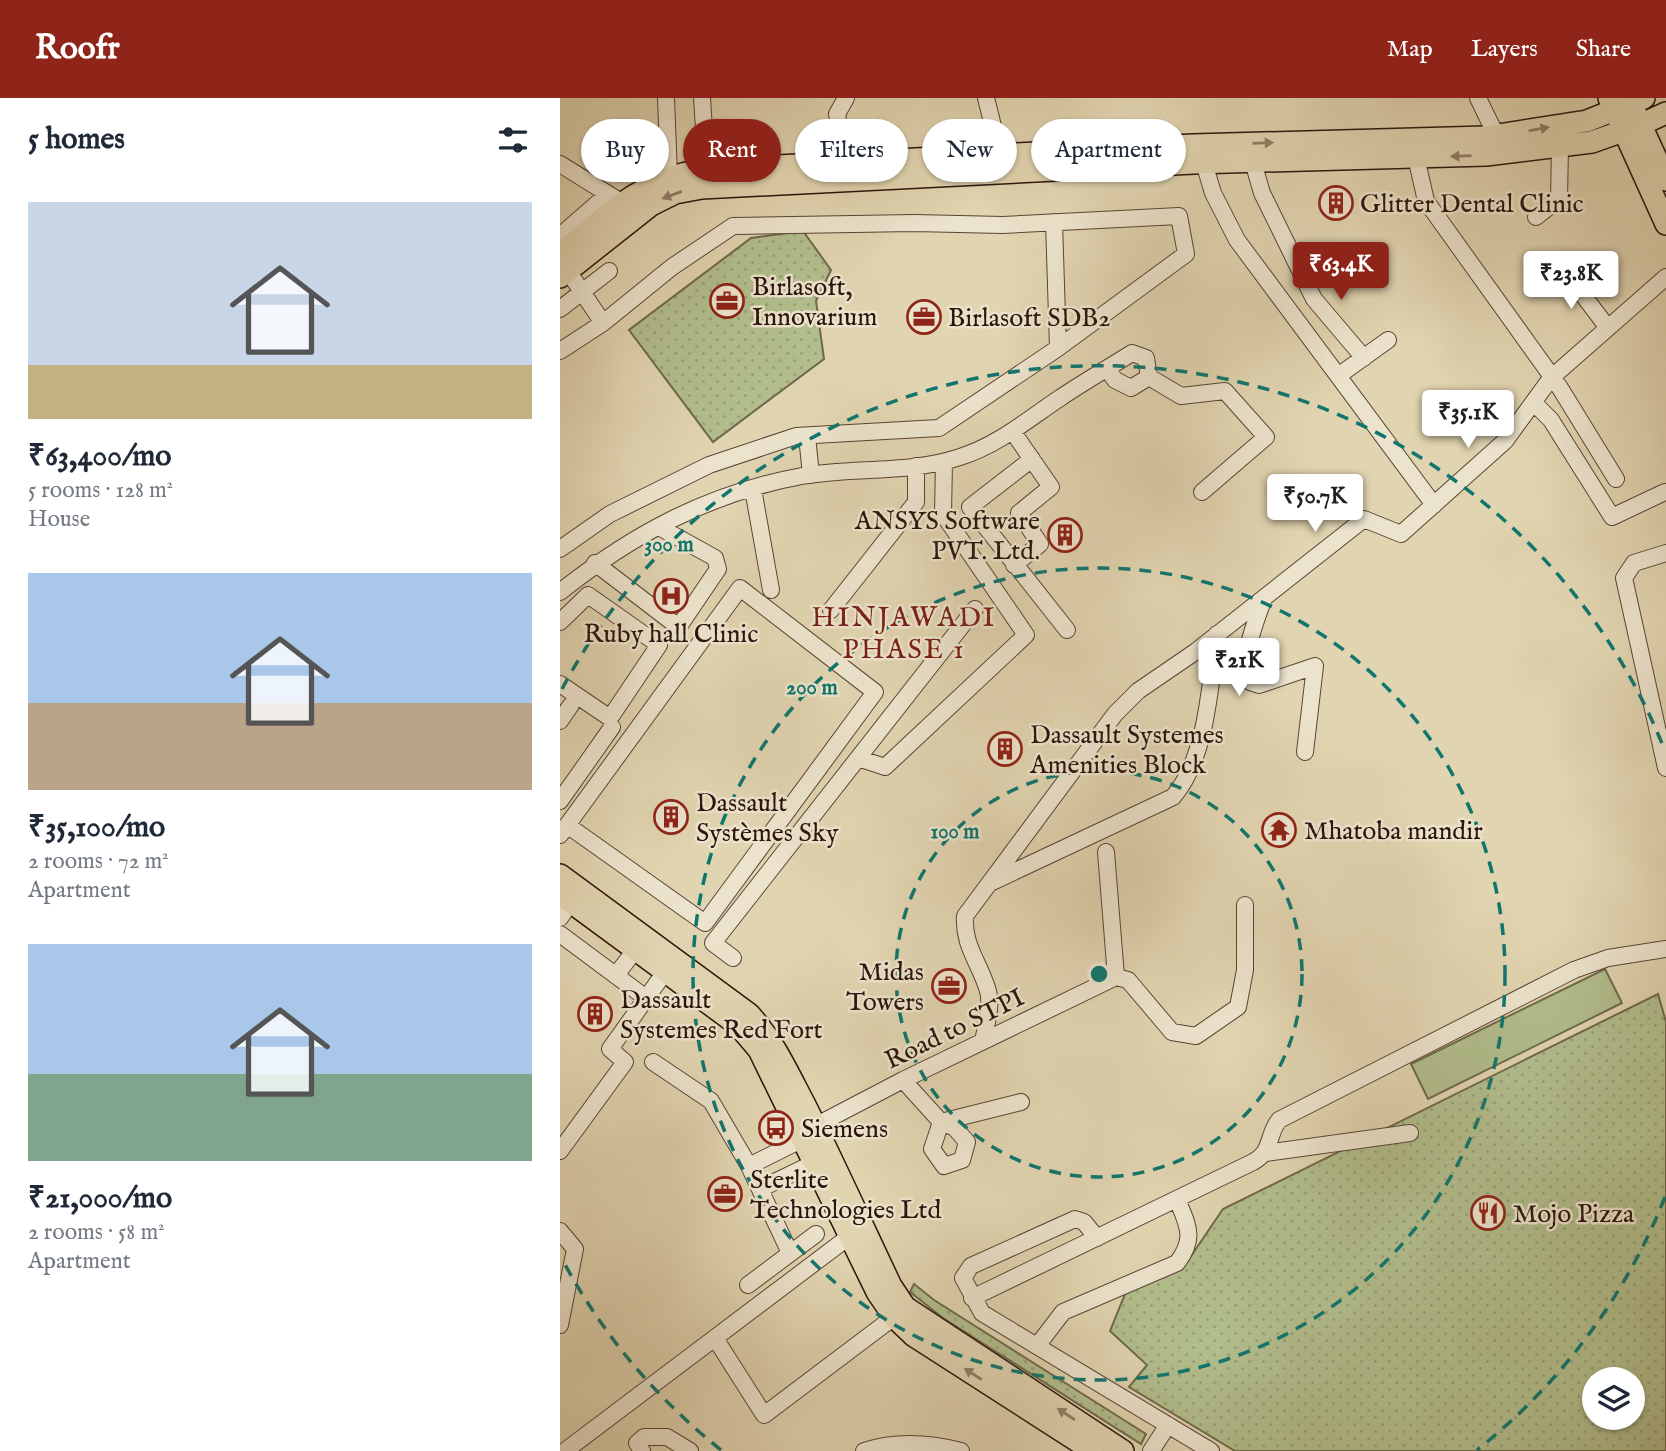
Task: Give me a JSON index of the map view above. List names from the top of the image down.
{
  "streets": {
    "street": ["Road to STPI"]
  },
  "districts": ["HINJAWADI PHASE 1"],
  "places": {
    "building": [
      "Glitter Dental Clinic",
      "ANSYS Software PVT. Ltd.",
      "Dassault Systemes Amenities Block",
      "Dassault Systèmes Sky",
      "Dassault Systemes Red Fort"
    ],
    "office": [
      "Birlasoft, Innovarium",
      "Birlasoft SDB2",
      "Midas Towers",
      "Sterlite Technologies Ltd"
    ],
    "hospital": ["Ruby hall Clinic"],
    "temple": ["Mhatoba mandir"],
    "bus stop": ["Siemens"],
    "restaurant": ["Mojo Pizza"]
  },
  "page": {
    "header": "Roofr",
    "nav": ["Map", "Layers", "Share"],
    "heading": "5 homes",
    "chip": [
      "Buy",
      "Rent",
      "Filters",
      "New",
      "Apartment"
    ],
    "list": [
      {
        "name": "₹63,400/mo",
        "note": "5 rooms · 128 m² · House"
      },
      {
        "name": "₹35,100/mo",
        "note": "2 rooms · 72 m² · Apartment"
      },
      {
        "name": "₹21,000/mo",
        "note": "2 rooms · 58 m² · Apartment"
      }
    ],
    "price": [
      "₹63.4K",
      "₹23.8K",
      "₹35.1K",
      "₹50.7K",
      "₹21K"
    ]
  },
  "rings": ["300 m", "200 m", "100 m"]
}
